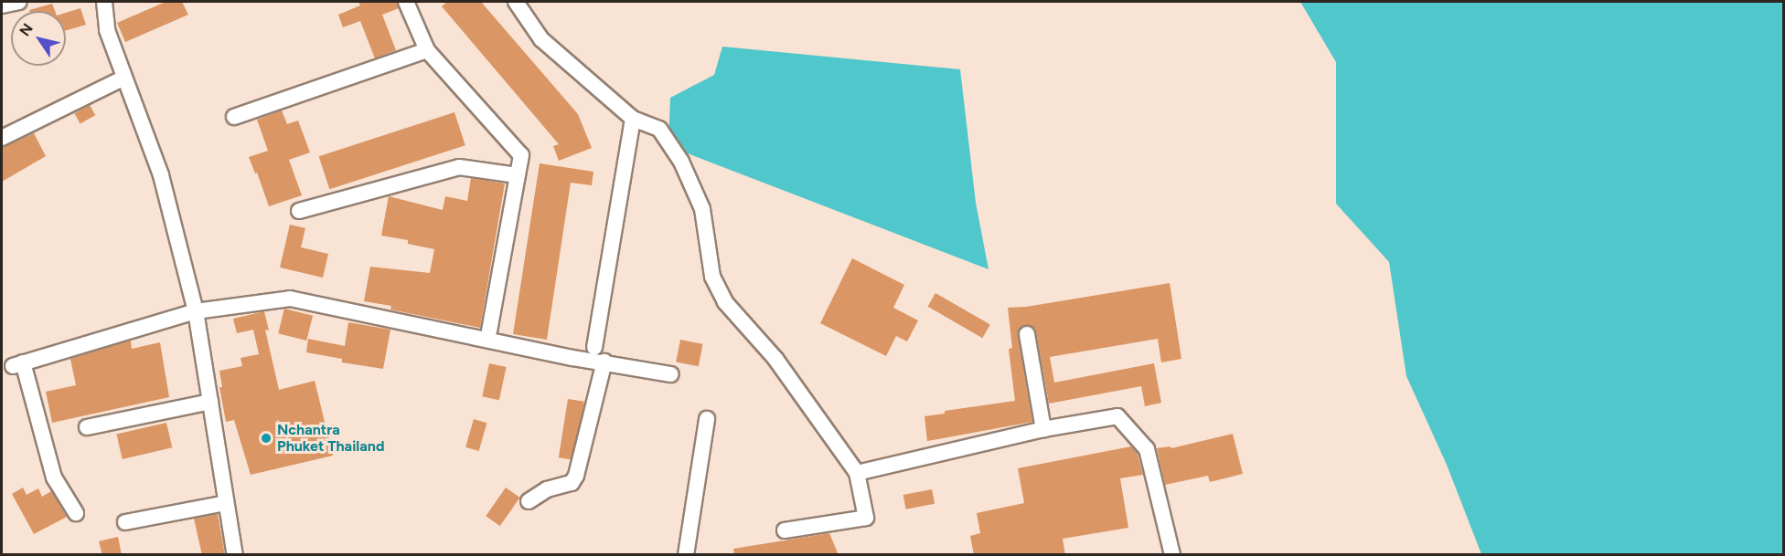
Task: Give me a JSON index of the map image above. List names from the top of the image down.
{
  "places": ["Nchantra Phuket Thailand"],
  "north": "top left"
}
